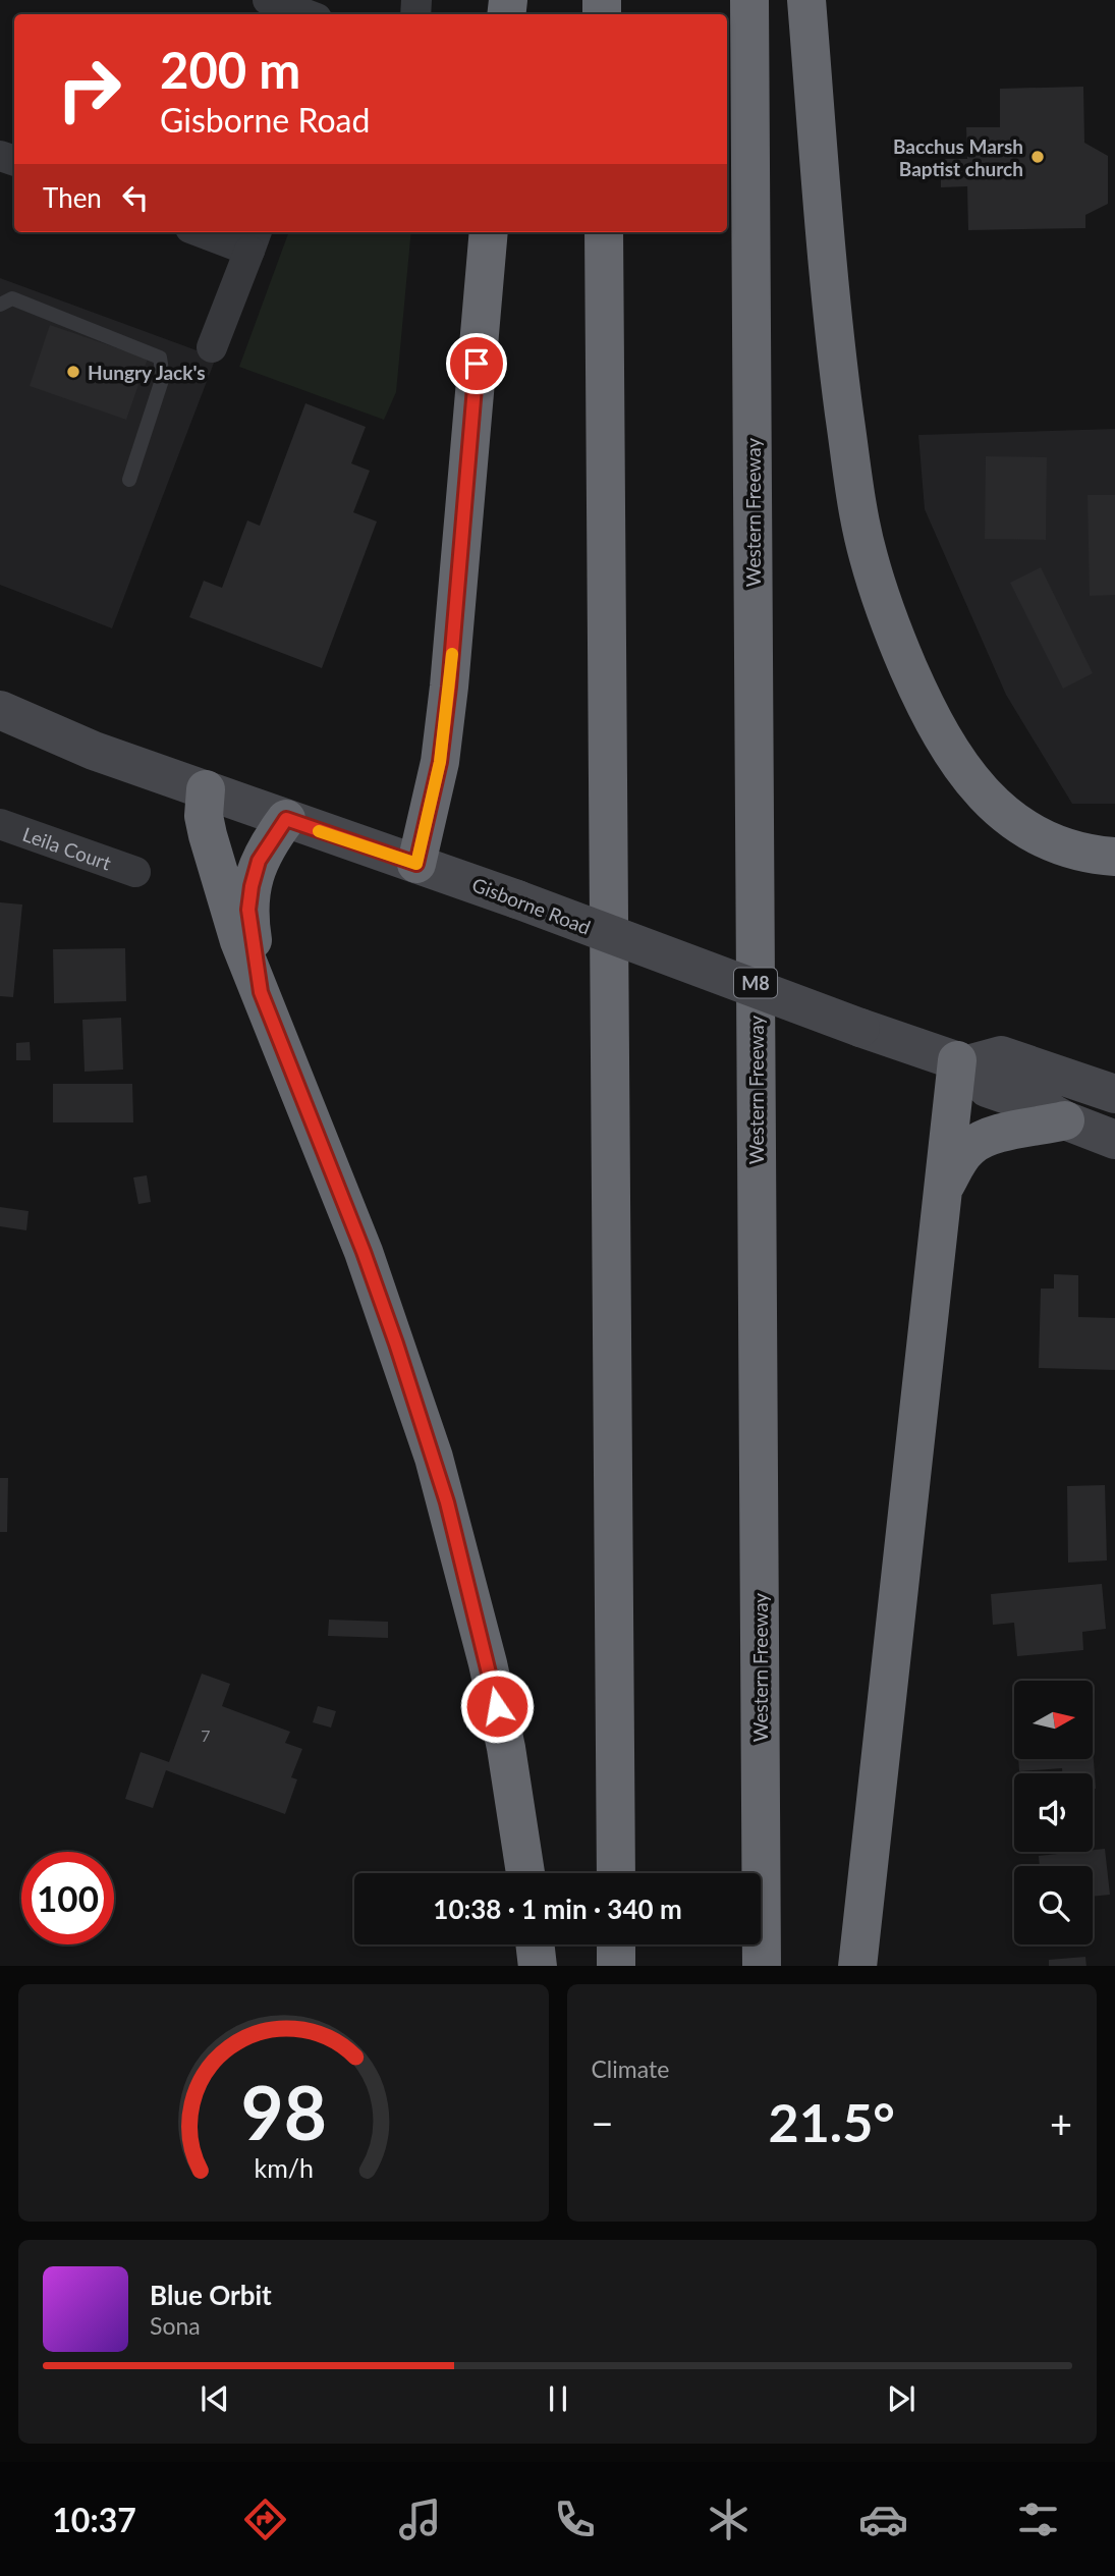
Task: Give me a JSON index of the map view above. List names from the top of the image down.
{
  "streets": {
    "highway": ["Western Freeway", "M8"],
    "main road": ["Gisborne Road"],
    "street": ["Leila Court"]
  },
  "places": ["Bacchus Marsh Baptist church", "Hungry Jack's"],
  "house_numbers": ["7"],
  "north": "right",
  "page": {
    "turn": ["200 m", "Gisborne Road"],
    "then": "Then",
    "limit": "100",
    "trip": "10:38 · 1 min · 340 m",
    "tile": "Climate",
    "heat": ["−", "21.5°", "+"],
    "song": ["Blue Orbit", "Sona"],
    "tabs": "10:37",
    "gauge": ["98", "km/h"]
  }
}
